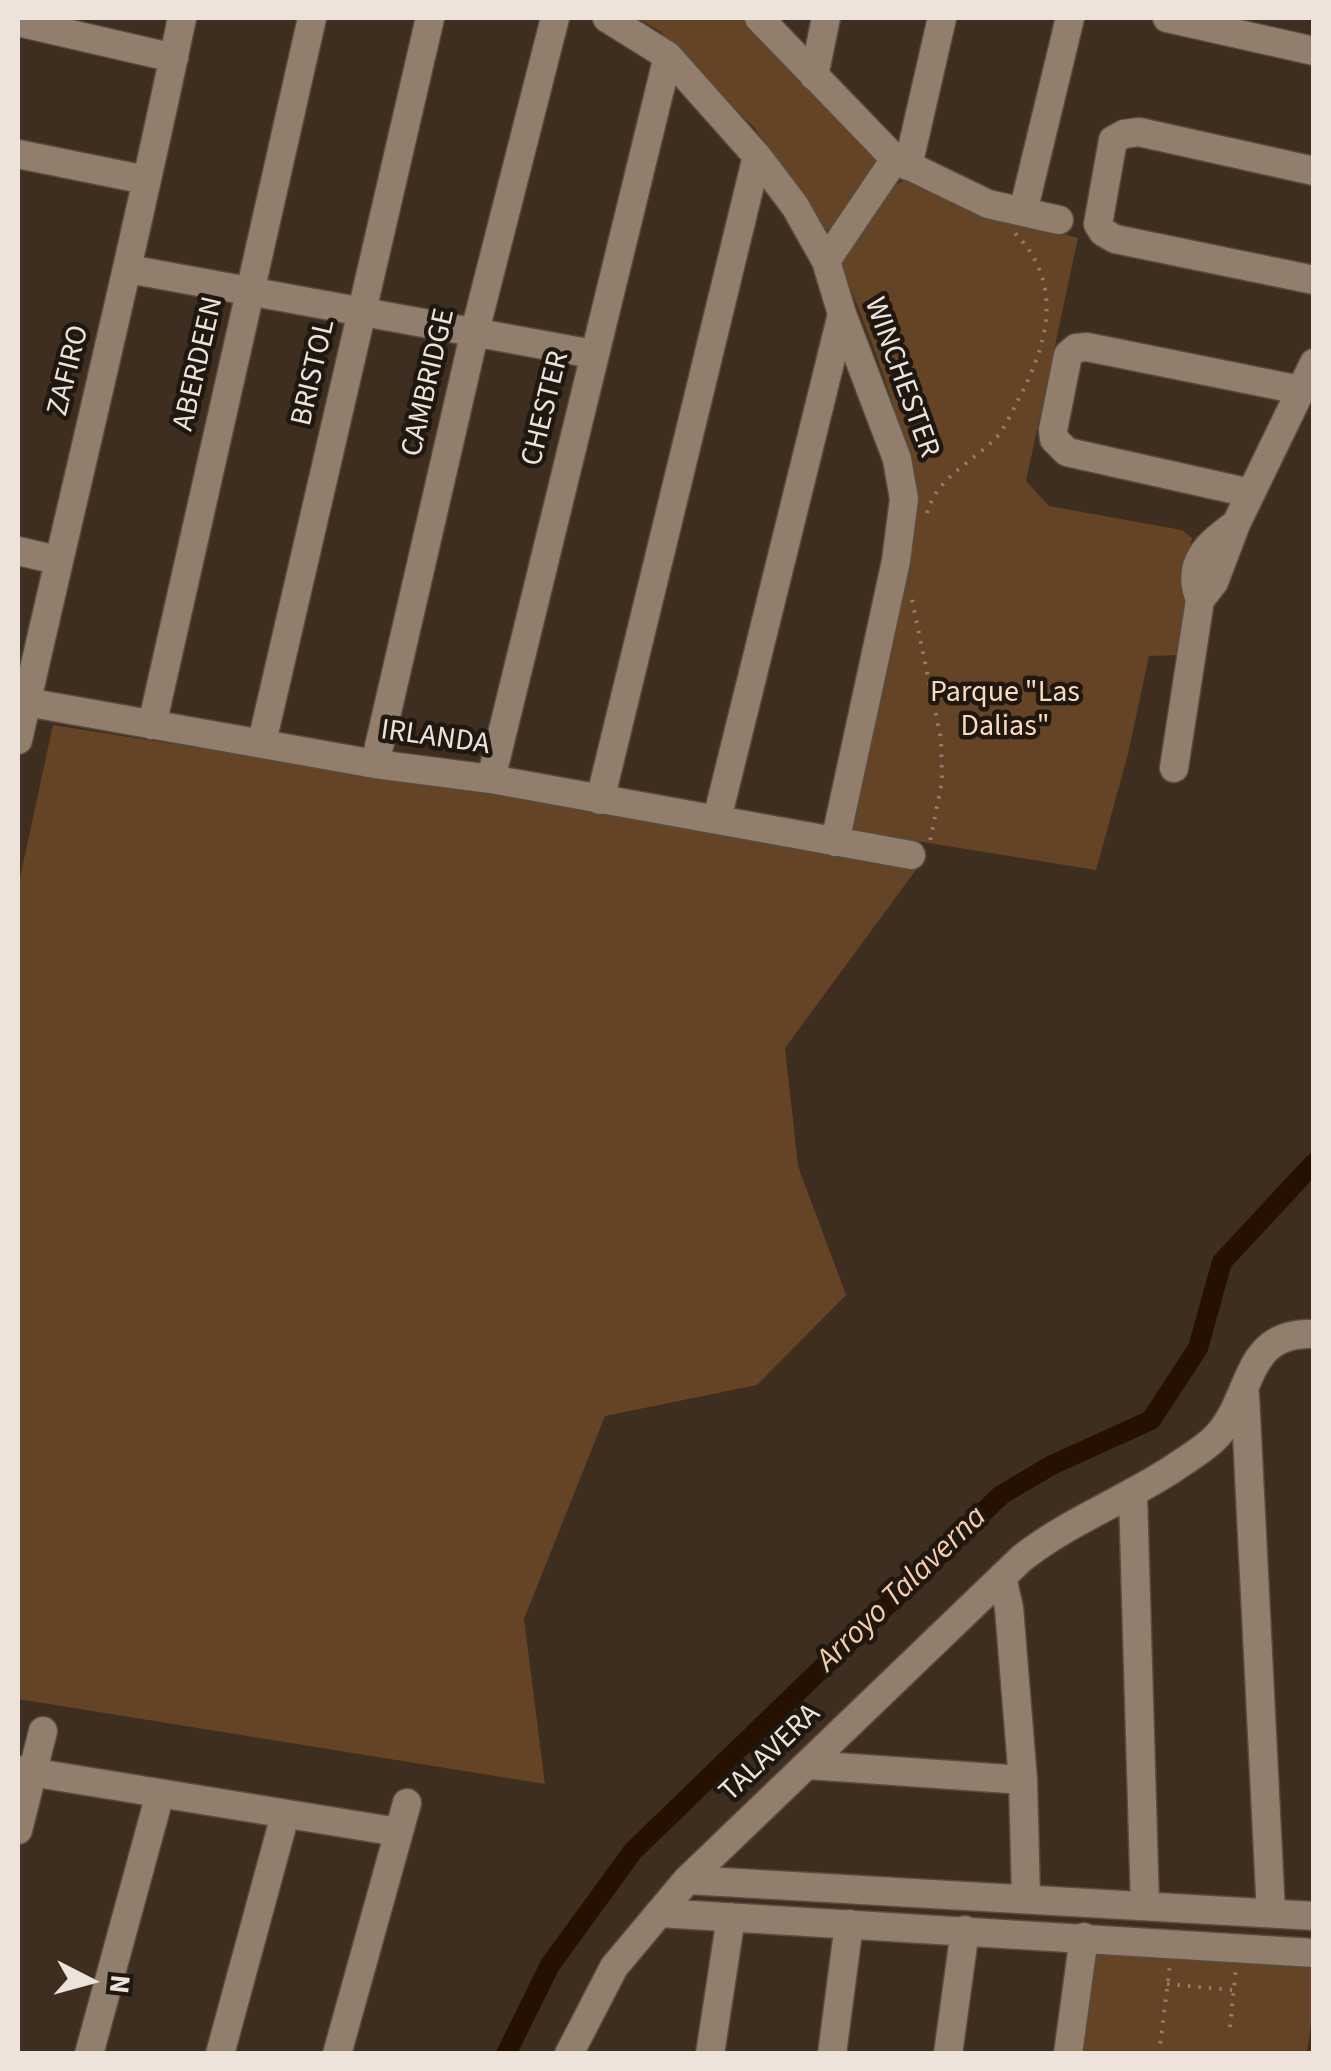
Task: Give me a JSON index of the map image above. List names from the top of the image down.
{
  "streets": {
    "street": [
      "ABERDEEN",
      "ZAFIRO",
      "BRISTOL",
      "WINCHESTER",
      "CAMBRIDGE",
      "CHESTER",
      "IRLANDA",
      "TALAVERA"
    ]
  },
  "crossings": [
    ["ABERDEEN", "IRLANDA"],
    ["ZAFIRO", "IRLANDA"],
    ["BRISTOL", "IRLANDA"],
    ["WINCHESTER", "CHESTER"],
    ["WINCHESTER", "IRLANDA"],
    ["CAMBRIDGE", "IRLANDA"],
    ["CHESTER", "IRLANDA"]
  ],
  "water": ["Arroyo Talaverna"],
  "parks": ["Parque \"Las Dalias\""],
  "north": "right"
}
